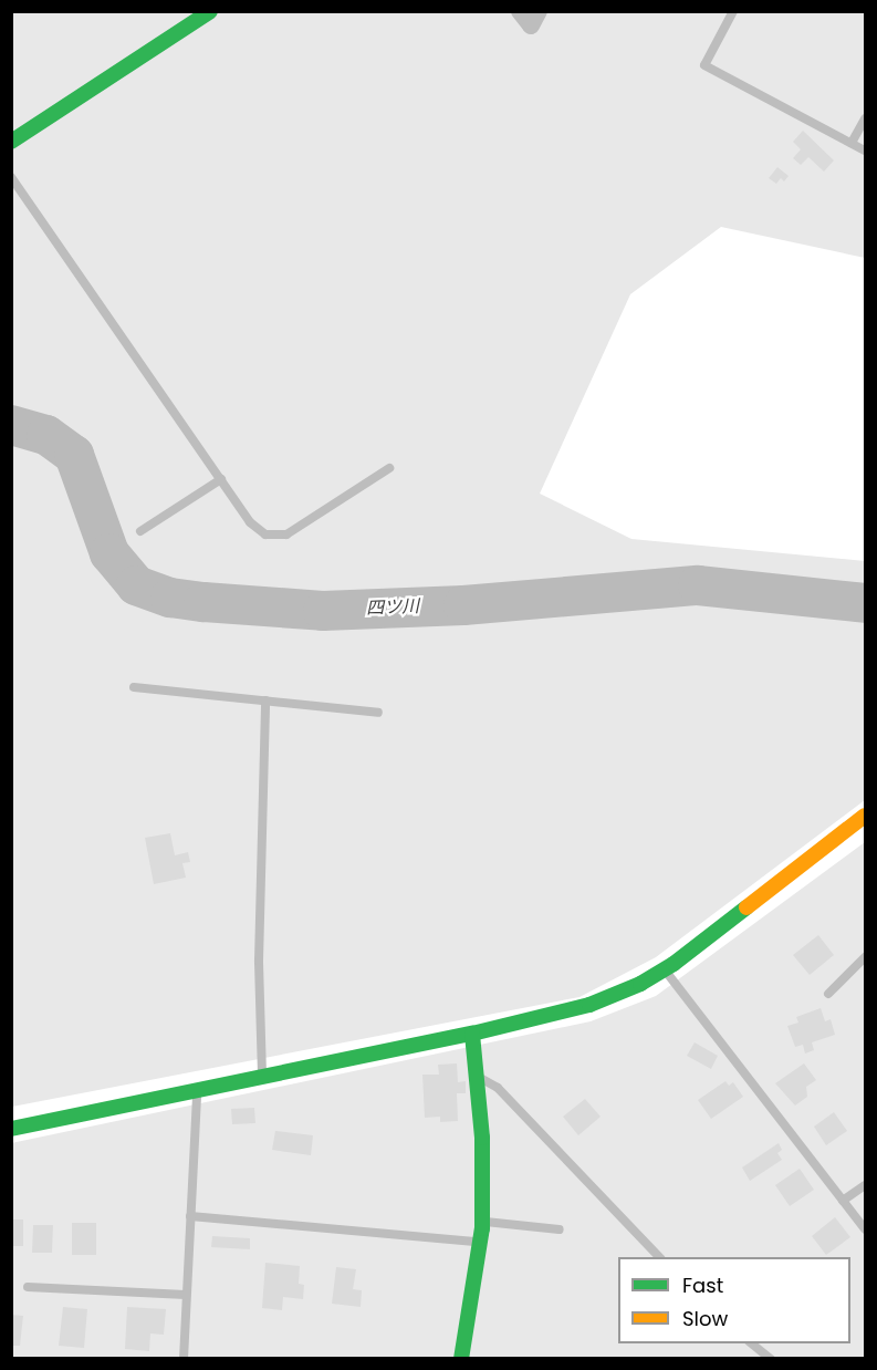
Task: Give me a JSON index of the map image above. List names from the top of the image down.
{
  "water": ["四ツ川"],
  "legend": ["Fast", "Slow"]
}
